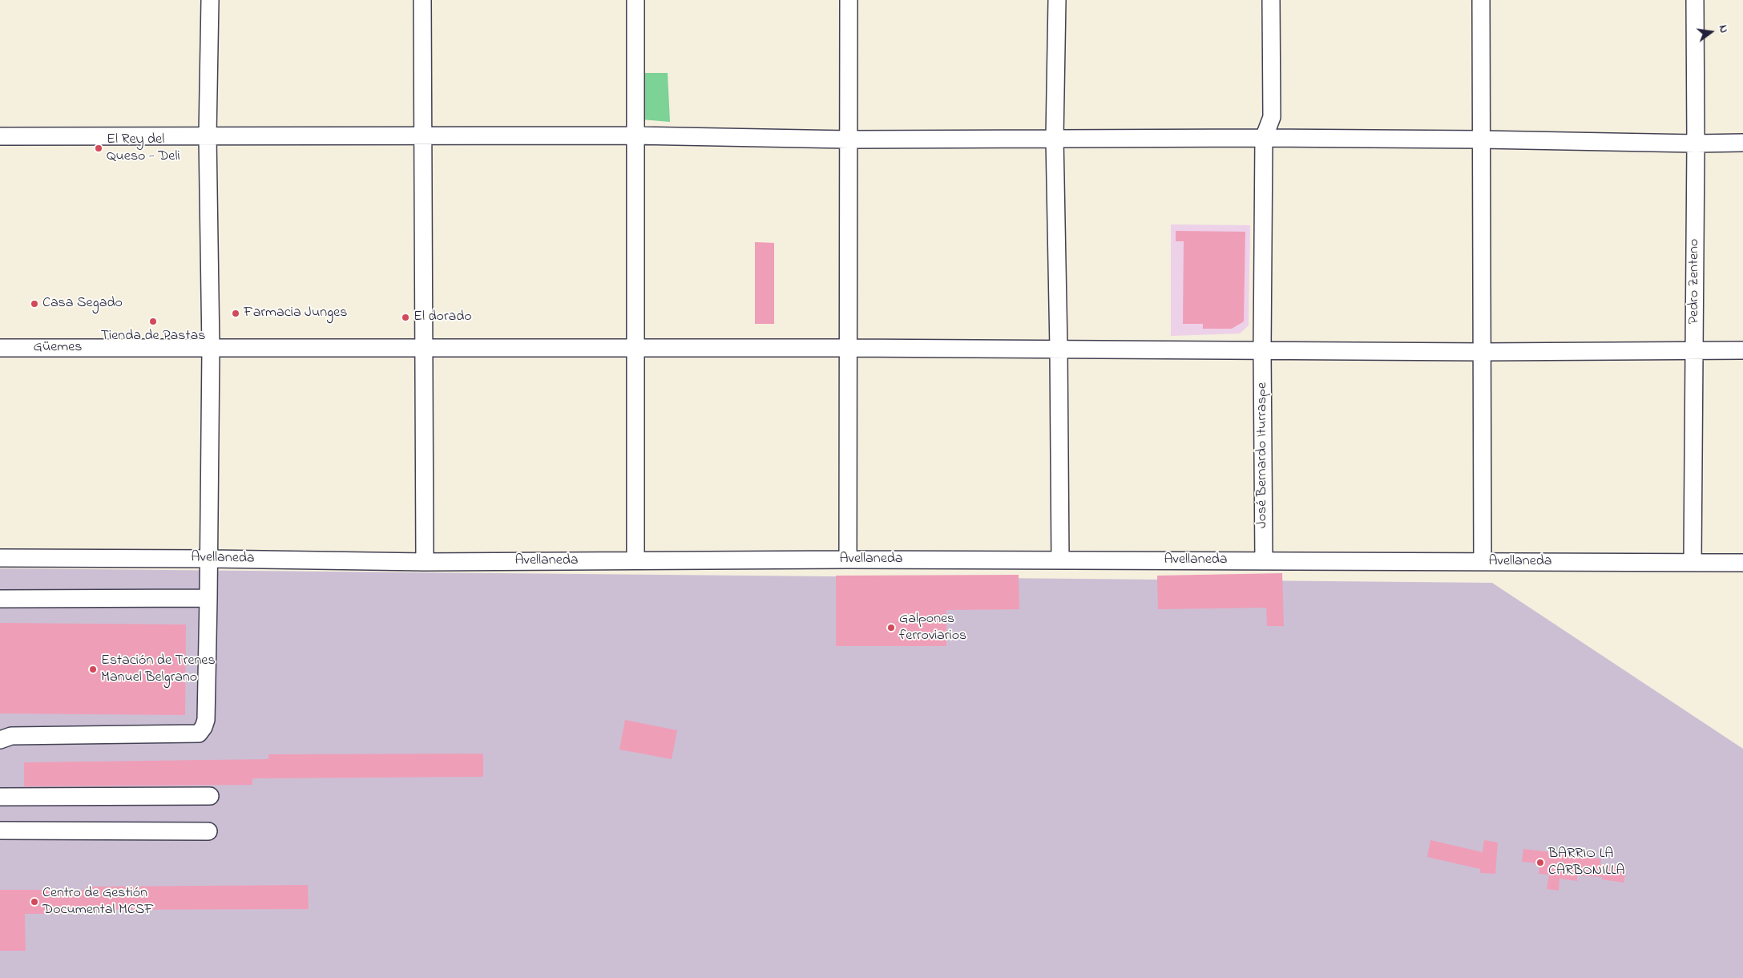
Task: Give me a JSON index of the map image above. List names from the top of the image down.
{
  "streets": {
    "street": [
      "Pedro Zenteno",
      "Güemes",
      "José Bernardo Iturraspe",
      "Avellaneda"
    ]
  },
  "crossings": [
    ["Pedro Zenteno", "Güemes"],
    ["Pedro Zenteno", "Avellaneda"],
    ["Güemes", "José Bernardo Iturraspe"],
    ["José Bernardo Iturraspe", "Avellaneda"]
  ],
  "places": [
    "El Rey del Queso - Deli",
    "Casa Segado",
    "Farmacia Junges",
    "El dorado",
    "Tienda de Pastas",
    "Galpones ferroviarios",
    "Estación de Trenes Manuel Belgrano",
    "BARRIO LA CARBONILLA",
    "Centro de Gestión Documental MCSF"
  ],
  "north": "right"
}
